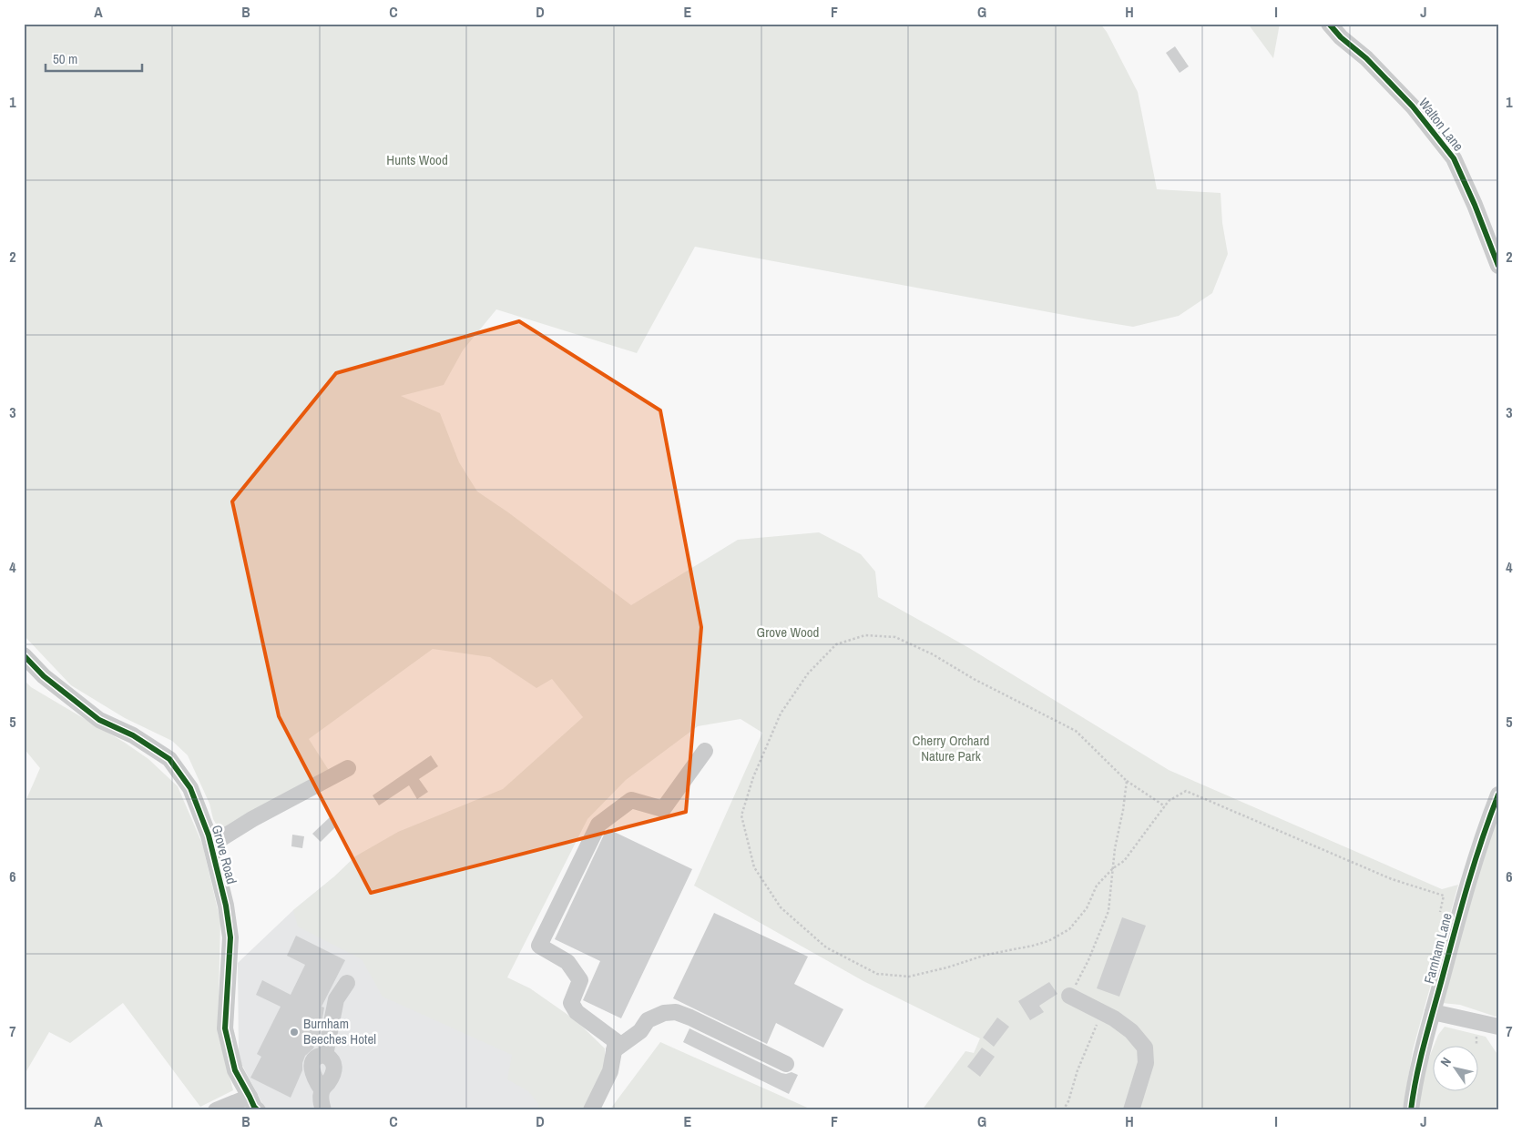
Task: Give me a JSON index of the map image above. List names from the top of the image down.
{
  "streets": {
    "street": ["Walton Lane", "Grove Road", "Farnham Lane"]
  },
  "parks": ["Hunts Wood", "Grove Wood", "Cherry Orchard Nature Park"],
  "places": ["Burnham Beeches Hotel"],
  "scale_bar": "50 m",
  "north": "top left",
  "grid": {
    "columns": [
      "A",
      "B",
      "C",
      "D",
      "E",
      "F",
      "G",
      "H",
      "I",
      "J"
    ],
    "rows": [
      "1",
      "2",
      "3",
      "4",
      "5",
      "6",
      "7"
    ]
  }
}
